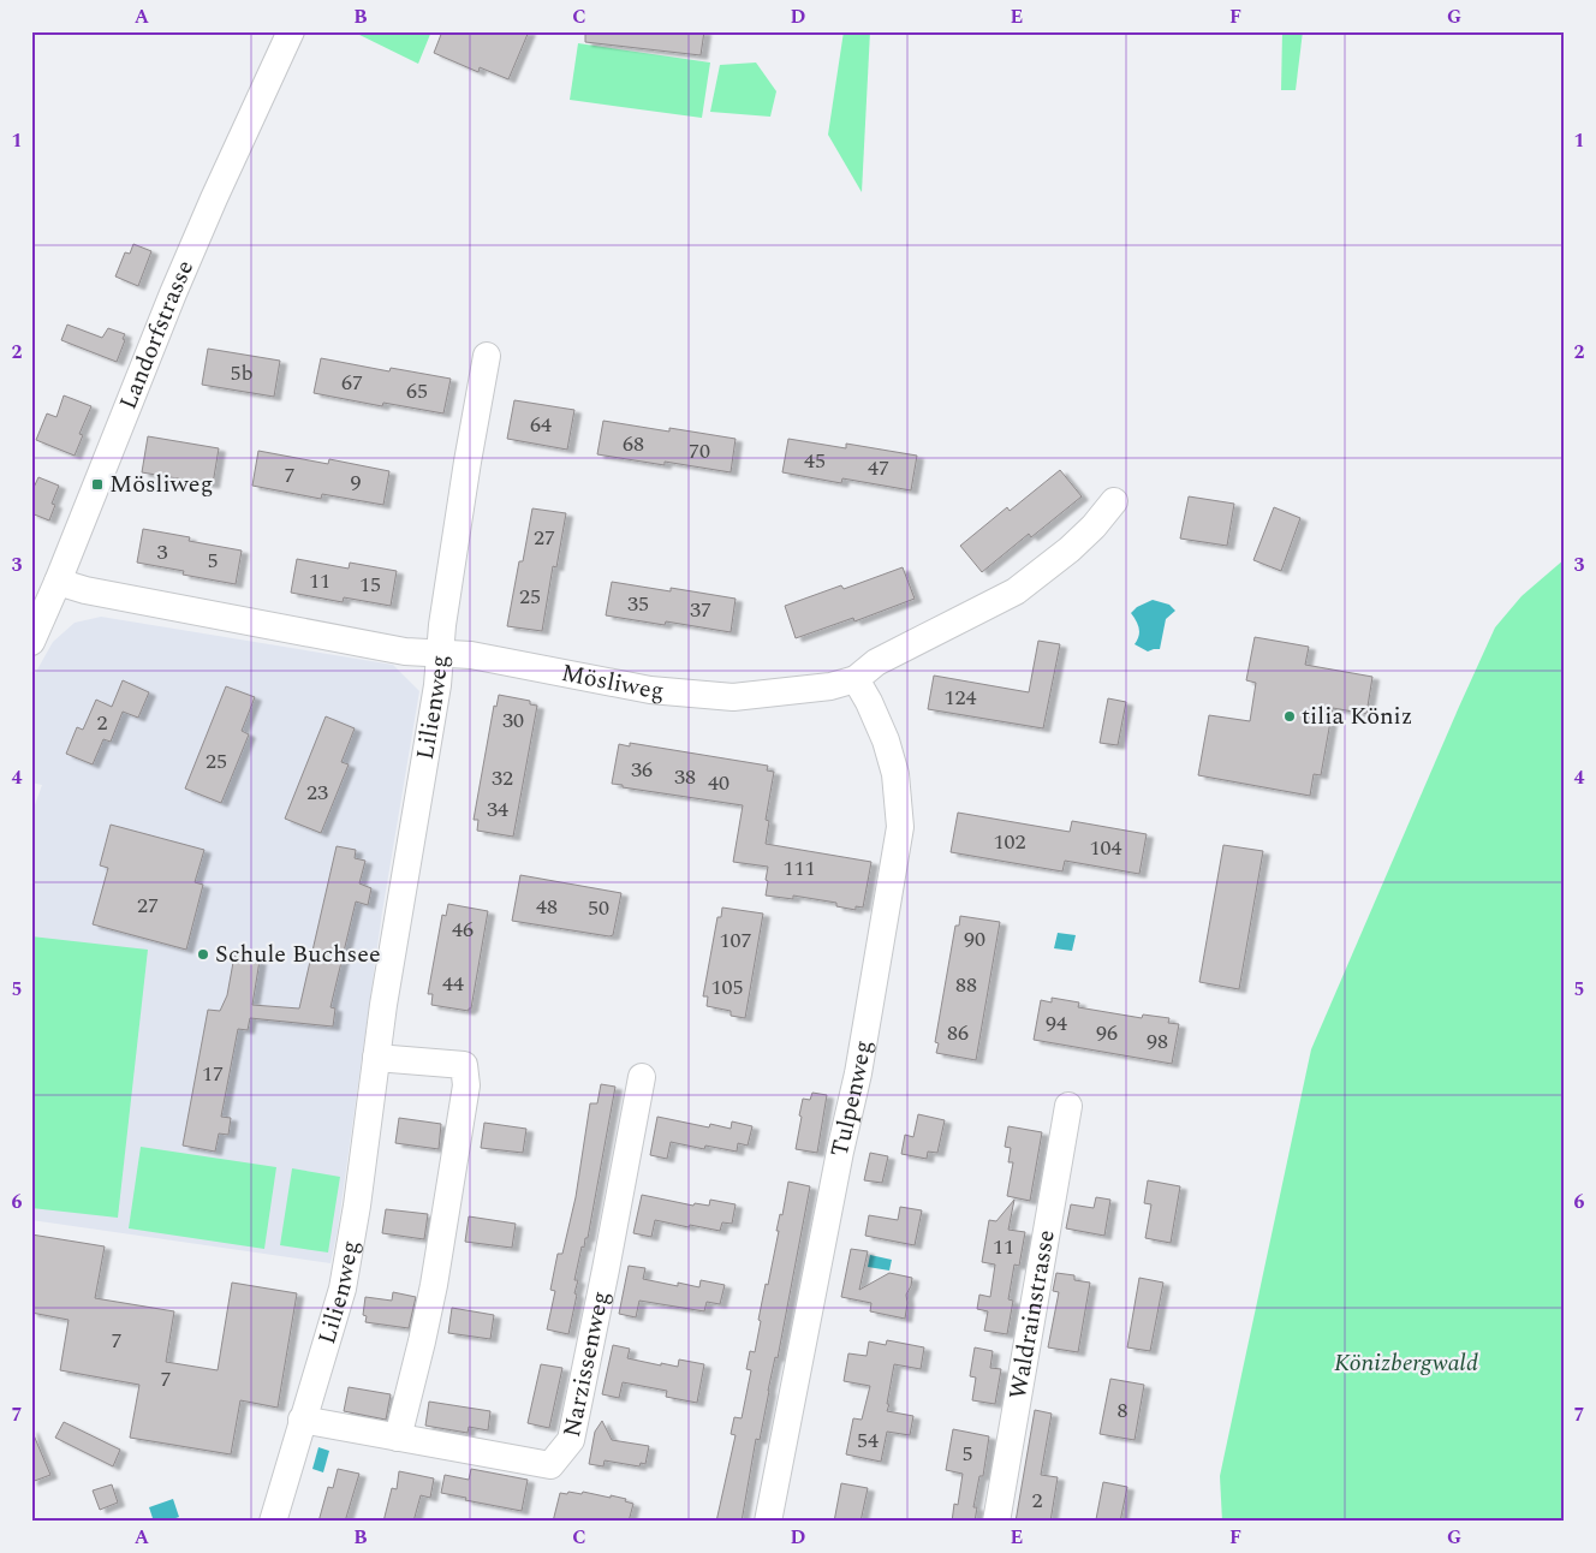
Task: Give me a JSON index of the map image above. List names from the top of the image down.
{
  "streets": {
    "street": [
      "Landorfstrasse",
      "Mösliweg",
      "Lilienweg",
      "Tulpenweg",
      "Waldrainstrasse",
      "Narzissenweg"
    ]
  },
  "crossings": [
    ["Landorfstrasse", "Mösliweg"],
    ["Mösliweg", "Lilienweg"],
    ["Mösliweg", "Tulpenweg"],
    ["Lilienweg", "Narzissenweg"]
  ],
  "parks": ["Könizbergwald"],
  "places": {
    "transit": ["Mösliweg"],
    "other": ["tilia Köniz", "Schule Buchsee"]
  },
  "house_numbers": [
    "5b",
    "67",
    "65",
    "64",
    "68",
    "70",
    "45",
    "47",
    "7",
    "9",
    "27",
    "3",
    "5",
    "11",
    "15",
    "25",
    "35",
    "37",
    "124",
    "30",
    "2",
    "25",
    "36",
    "38",
    "32",
    "40",
    "23",
    "34",
    "102",
    "104",
    "111",
    "27",
    "48",
    "50",
    "46",
    "90",
    "107",
    "44",
    "88",
    "105",
    "94",
    "86",
    "96",
    "98",
    "17",
    "11",
    "7",
    "7",
    "8",
    "54",
    "5",
    "2"
  ],
  "grid": {
    "columns": [
      "A",
      "B",
      "C",
      "D",
      "E",
      "F",
      "G"
    ],
    "rows": [
      "1",
      "2",
      "3",
      "4",
      "5",
      "6",
      "7"
    ]
  }
}
